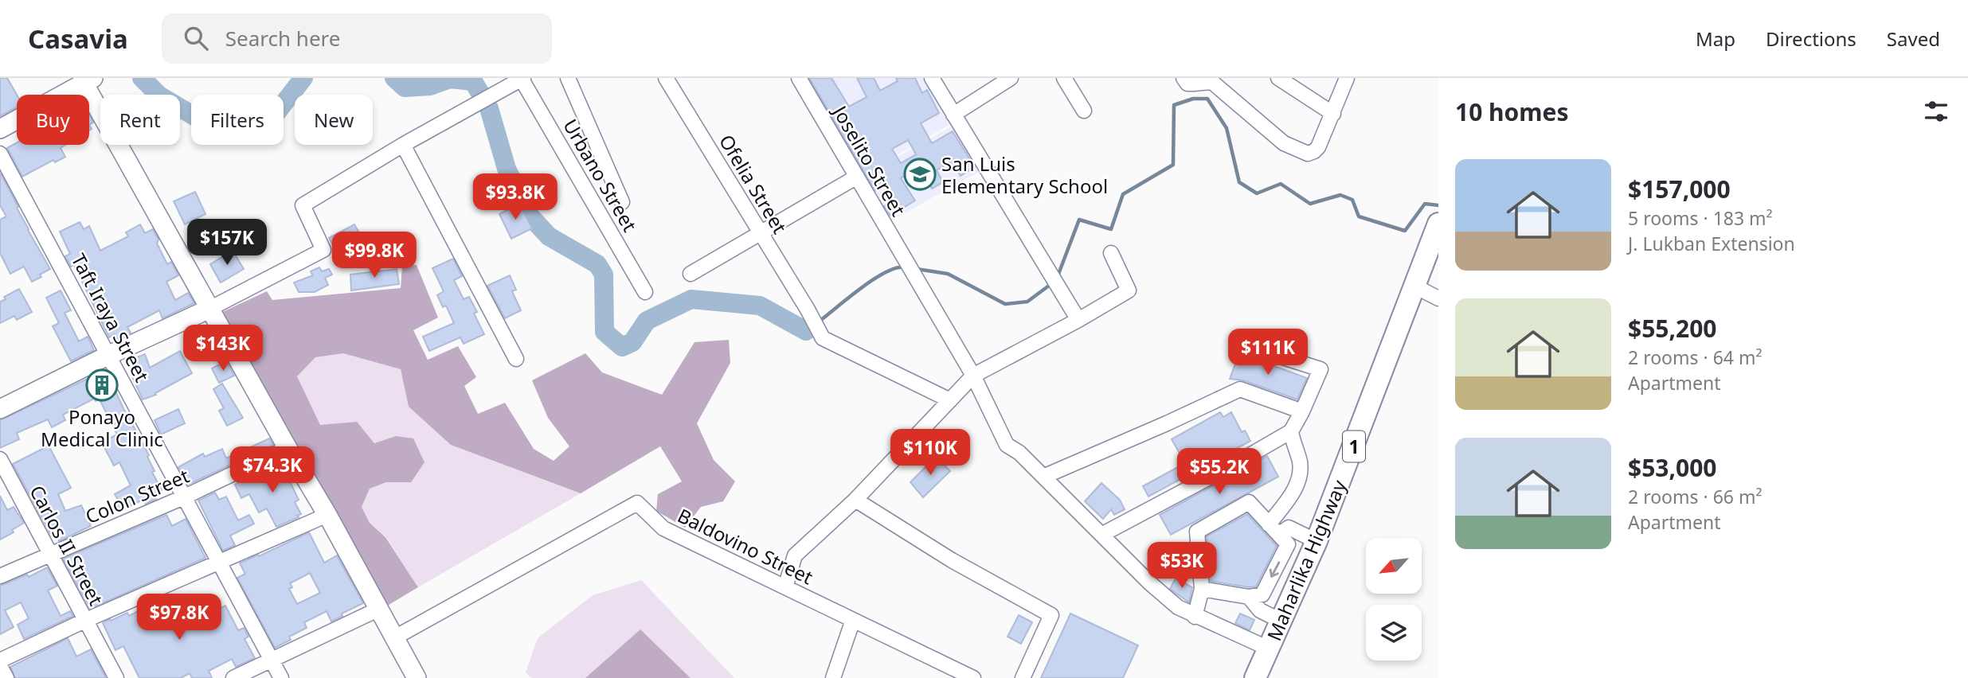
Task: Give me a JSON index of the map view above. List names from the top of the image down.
{
  "streets": {
    "highway": ["1", "Maharlika Highway"],
    "street": [
      "Joselito Street",
      "Urbano Street",
      "Ofelia Street",
      "Taft Iraya Street",
      "Colon Street",
      "Carlos II Street",
      "Baldovino Street"
    ]
  },
  "crossings": [
    ["Joselito Street", "Maharlika Highway"],
    ["Taft Iraya Street", "Colon Street"],
    ["Colon Street", "Carlos II Street"]
  ],
  "places": {
    "school or university": ["San Luis Elementary School"],
    "building": ["Ponayo Medical Clinic"]
  },
  "north": "bottom left",
  "page": {
    "header": "Casavia",
    "search": "Search here",
    "nav": ["Map", "Directions", "Saved"],
    "heading": "10 homes",
    "chip": [
      "Buy",
      "Rent",
      "Filters",
      "New"
    ],
    "list": [
      {
        "name": "$157,000",
        "note": "5 rooms · 183 m² · J. Lukban Extension"
      },
      {
        "name": "$55,200",
        "note": "2 rooms · 64 m² · Apartment"
      },
      {
        "name": "$53,000",
        "note": "2 rooms · 66 m² · Apartment"
      }
    ],
    "price": [
      "$93.8K",
      "$157K",
      "$99.8K",
      "$143K",
      "$111K",
      "$110K",
      "$74.3K",
      "$55.2K",
      "$53K",
      "$97.8K"
    ]
  }
}
